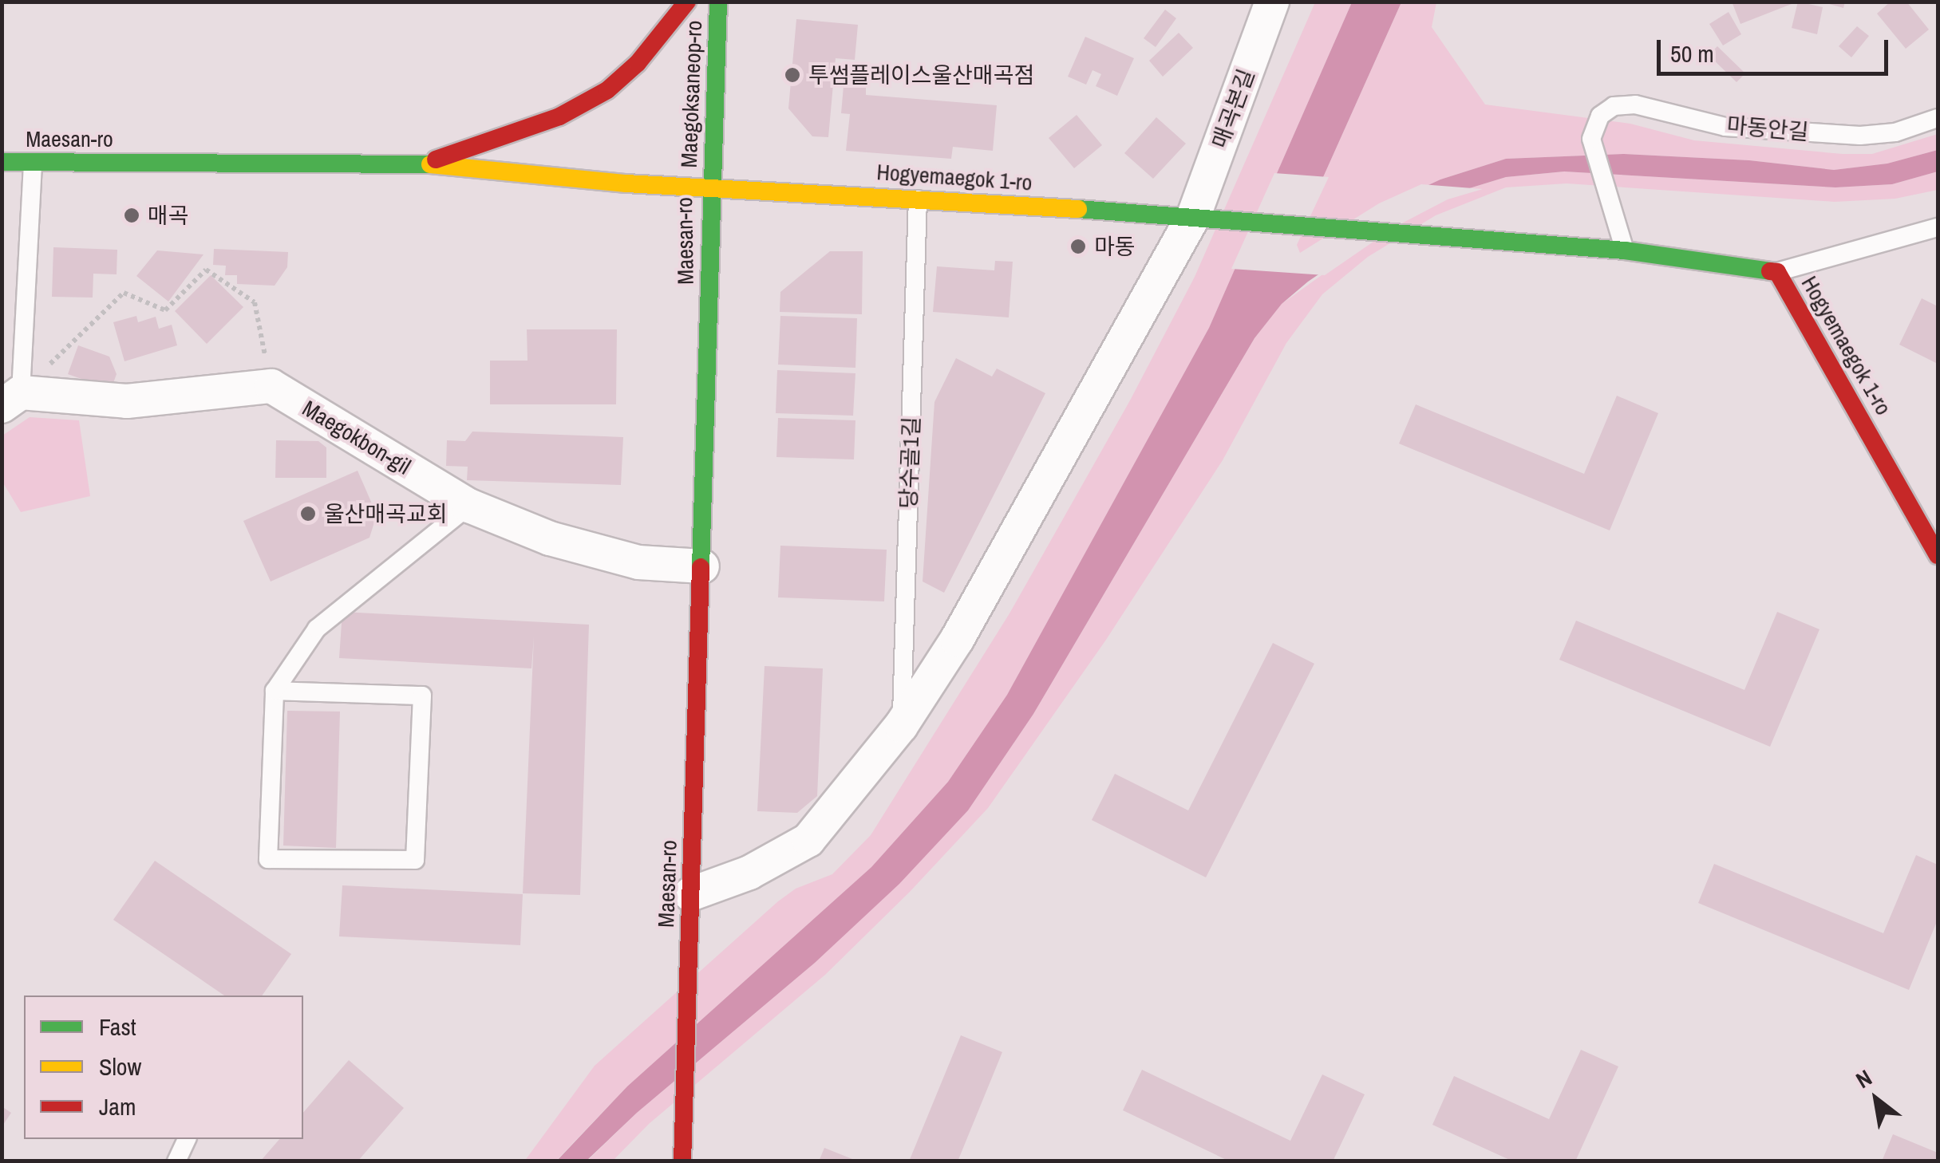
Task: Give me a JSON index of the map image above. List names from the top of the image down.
{
  "streets": {
    "street": [
      "Maegoksaneop-ro",
      "매곡본길",
      "Maesan-ro",
      "Hogyemaegok 1-ro",
      "Maegokbon-gil"
    ],
    "lane": ["마동안길", "당수골1길"]
  },
  "crossings": [
    ["Maegoksaneop-ro", "Maesan-ro"],
    ["Maegoksaneop-ro", "Hogyemaegok 1-ro"],
    ["매곡본길", "Maesan-ro"],
    ["매곡본길", "Hogyemaegok 1-ro"],
    ["매곡본길", "당수골1길"],
    ["마동안길", "Hogyemaegok 1-ro"],
    ["Maesan-ro", "Hogyemaegok 1-ro"],
    ["Maesan-ro", "Maegokbon-gil"],
    ["Hogyemaegok 1-ro", "당수골1길"]
  ],
  "places": [
    "투썸플레이스울산매곡점",
    "매곡",
    "마동",
    "울산매곡교회"
  ],
  "legend": ["Fast", "Slow", "Jam"],
  "scale_bar": "50 m",
  "north": "top left"
}
